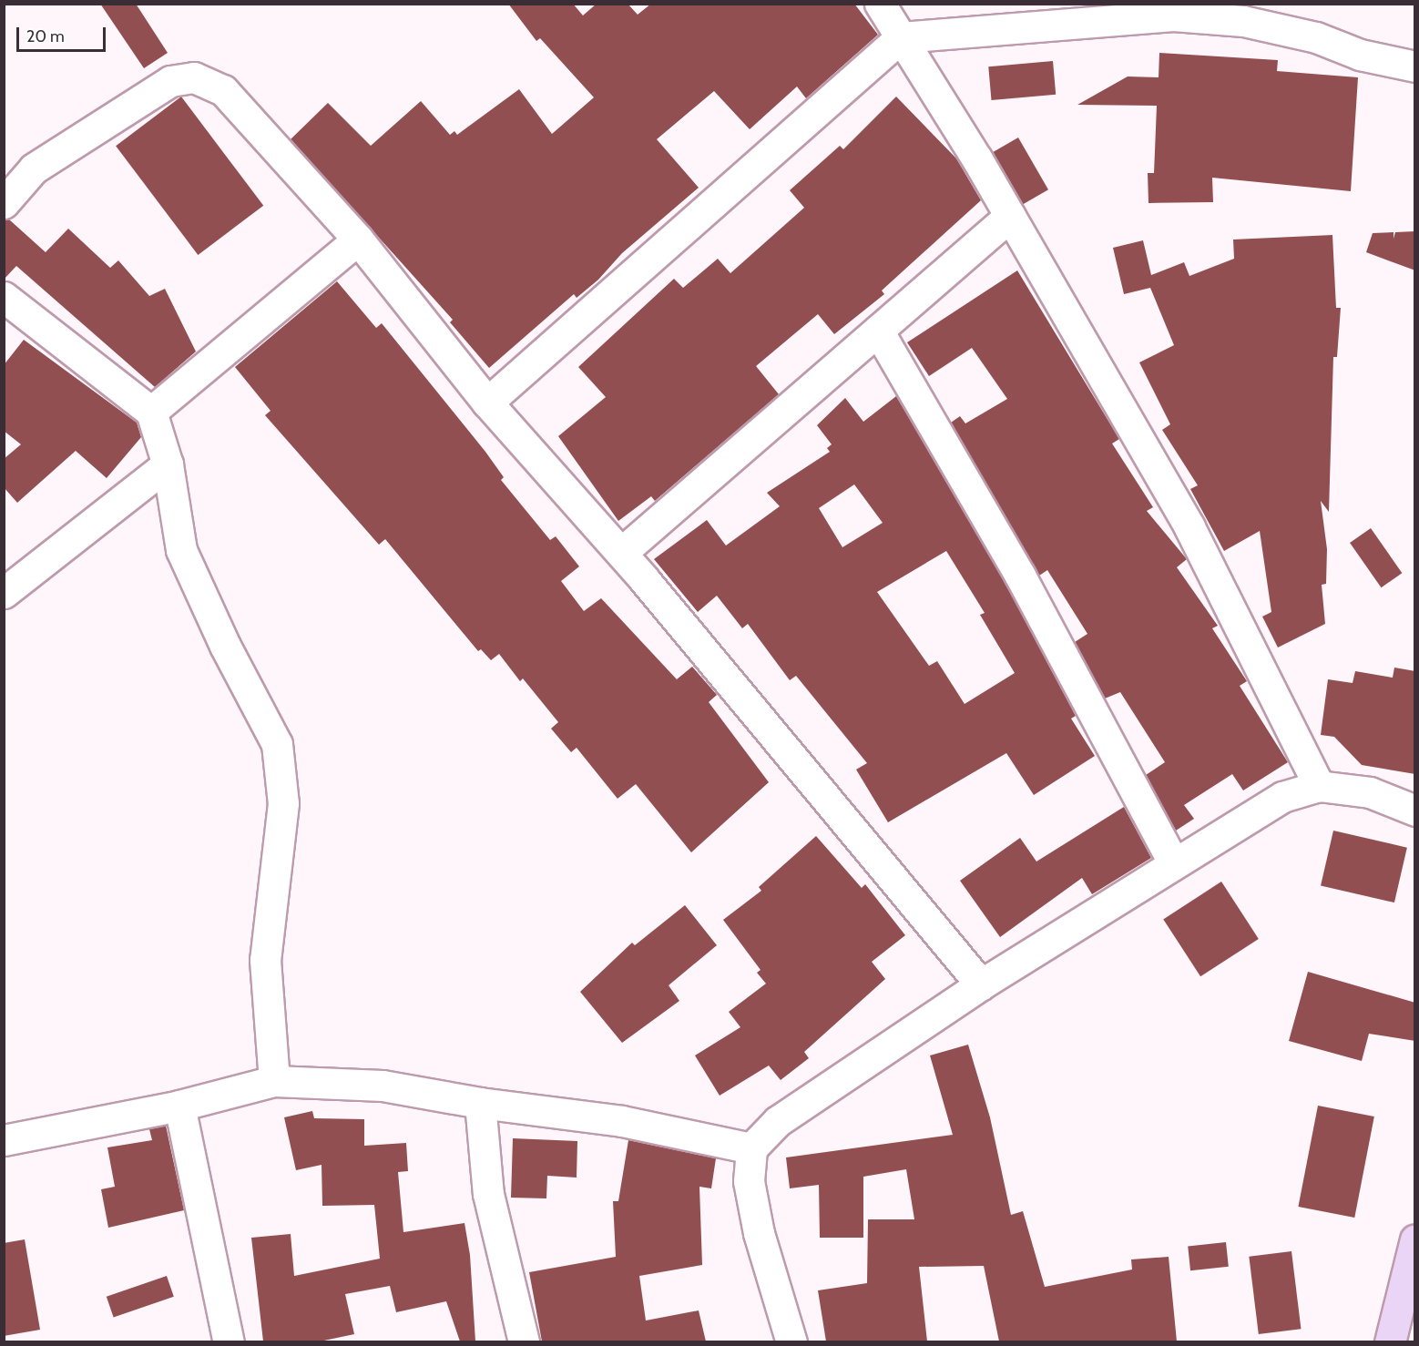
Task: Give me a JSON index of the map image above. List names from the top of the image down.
{
  "scale_bar": "20 m"
}
